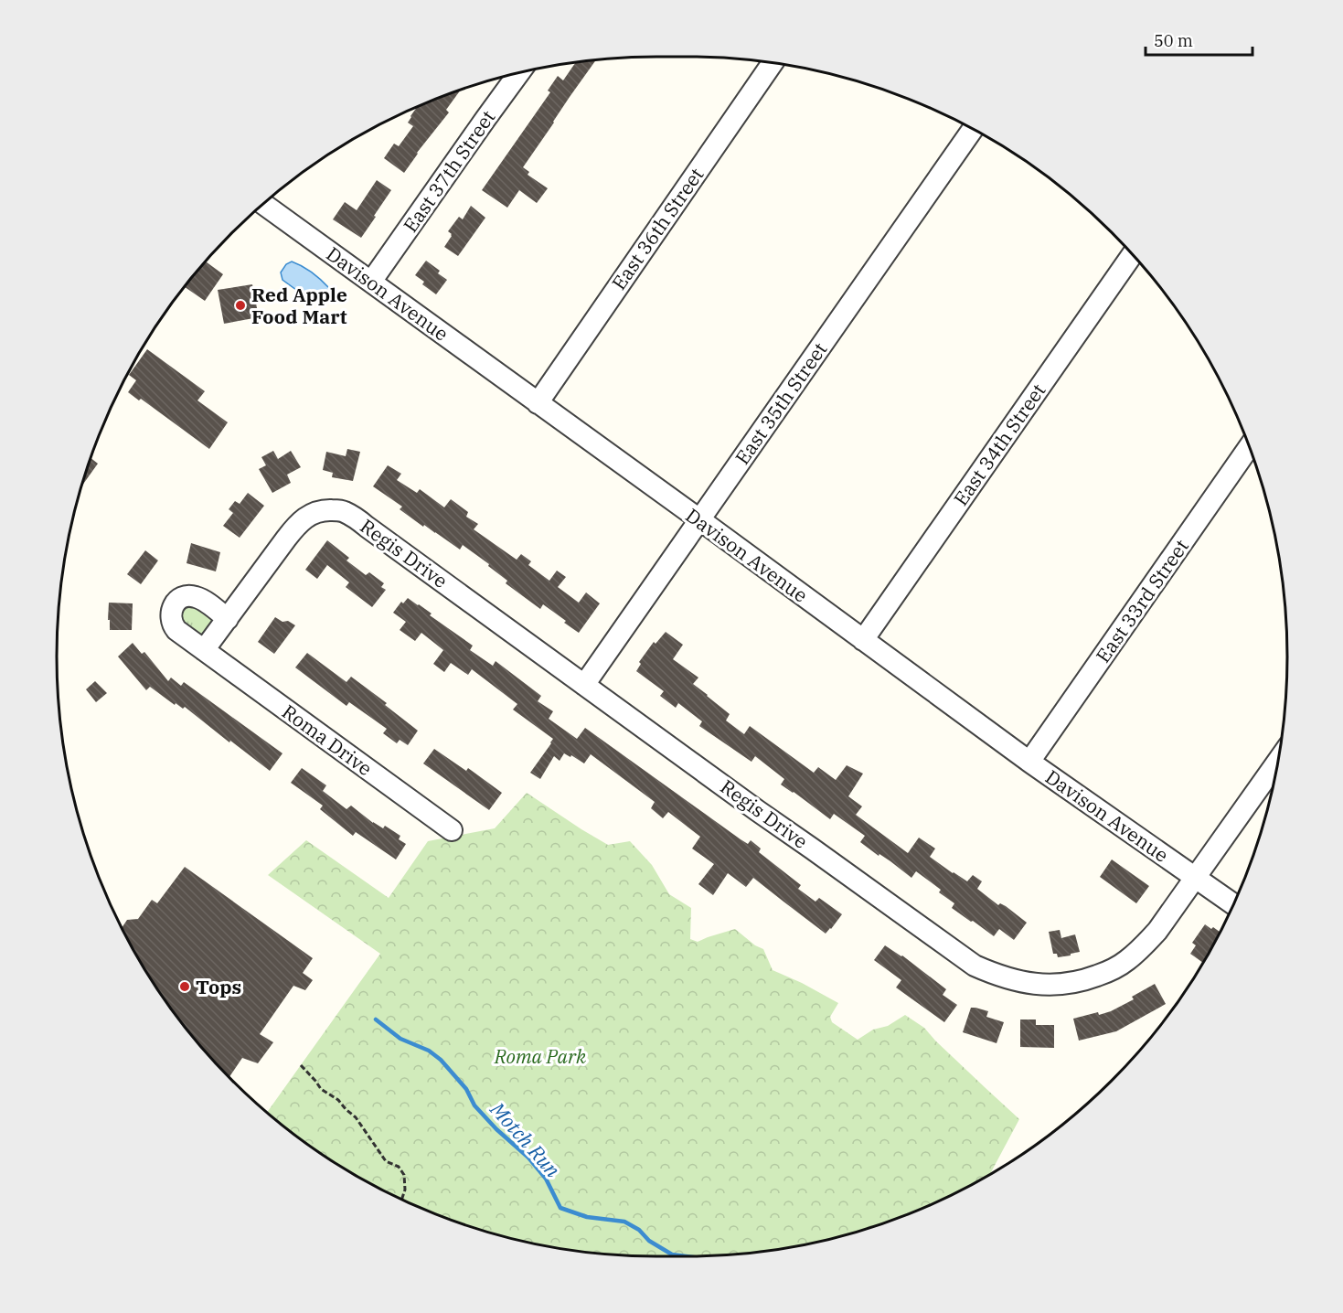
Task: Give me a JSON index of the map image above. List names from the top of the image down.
{
  "streets": {
    "street": [
      "East 37th Street",
      "East 36th Street",
      "Davison Avenue",
      "East 35th Street",
      "East 34th Street",
      "Regis Drive",
      "East 33rd Street",
      "Roma Drive"
    ]
  },
  "crossings": [
    ["East 37th Street", "Davison Avenue"],
    ["East 36th Street", "Davison Avenue"],
    ["Davison Avenue", "East 35th Street"],
    ["Davison Avenue", "East 34th Street"],
    ["Davison Avenue", "Regis Drive"],
    ["Davison Avenue", "East 33rd Street"],
    ["East 35th Street", "Regis Drive"]
  ],
  "water": ["Motch Run"],
  "parks": ["Roma Park"],
  "places": ["Red Apple Food Mart", "Tops"],
  "scale_bar": "50 m"
}
